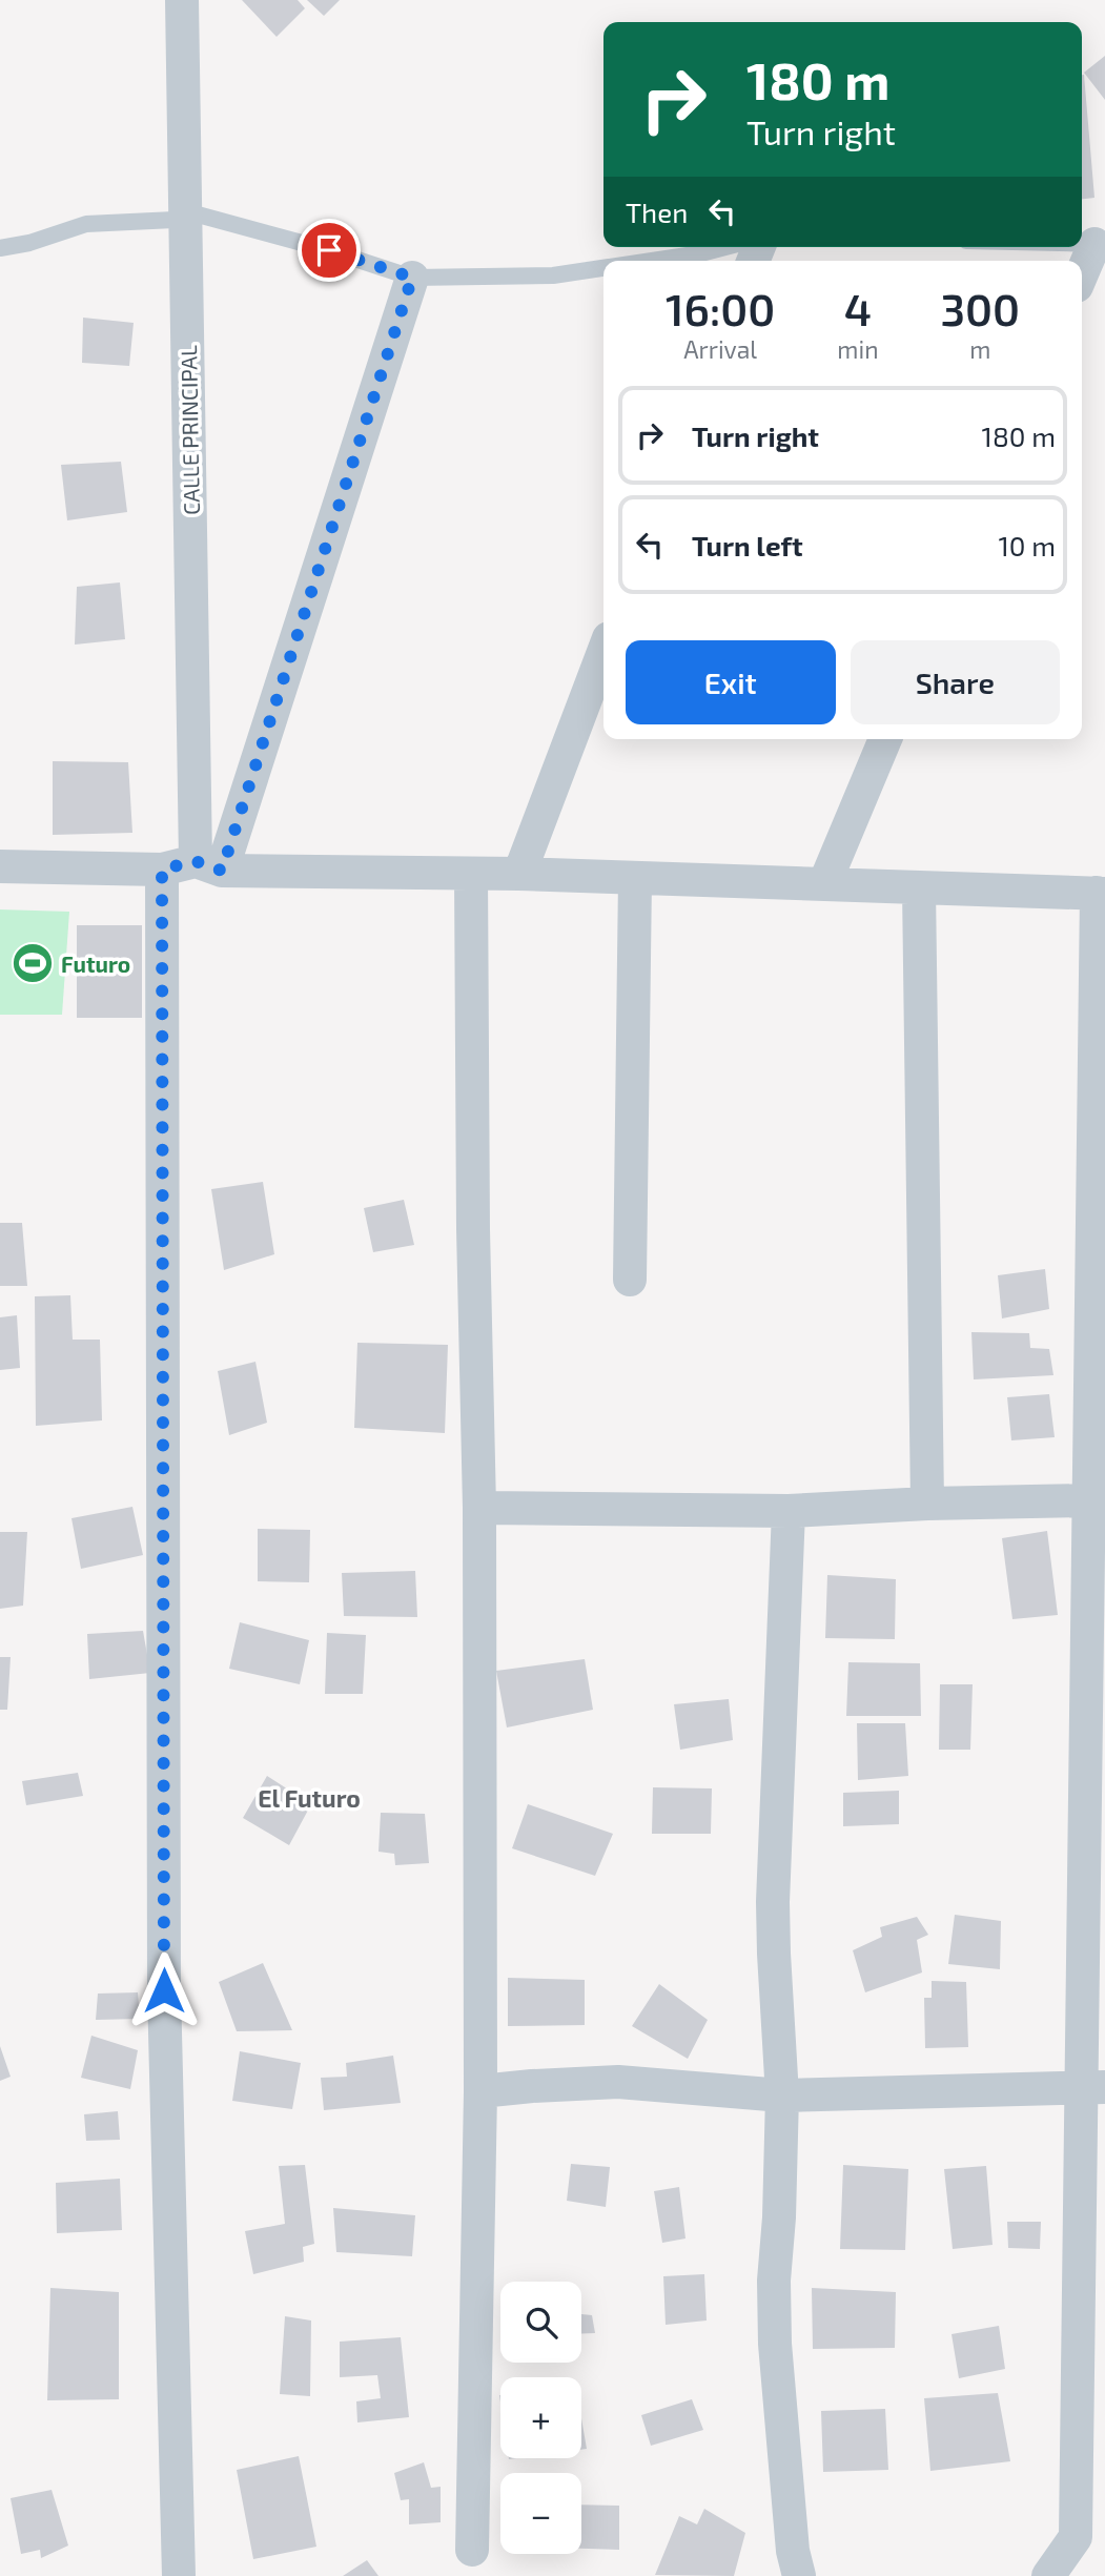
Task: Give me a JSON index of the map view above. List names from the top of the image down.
{
  "streets": {
    "street": ["CALLE PRINCIPAL"]
  },
  "districts": ["El Futuro"],
  "places": {
    "sports": ["Futuro"]
  },
  "page": {
    "turn": ["180 m", "Turn right"],
    "then": "Then",
    "eta": [
      "16:00",
      "Arrival",
      "4",
      "min",
      "300",
      "m"
    ],
    "list": [
      {
        "name": "Turn right",
        "value": "180 m"
      },
      {
        "name": "Turn left",
        "value": "10 m"
      }
    ],
    "buttons": ["Exit", "Share"],
    "map_buttons": ["+", "−"]
  }
}
